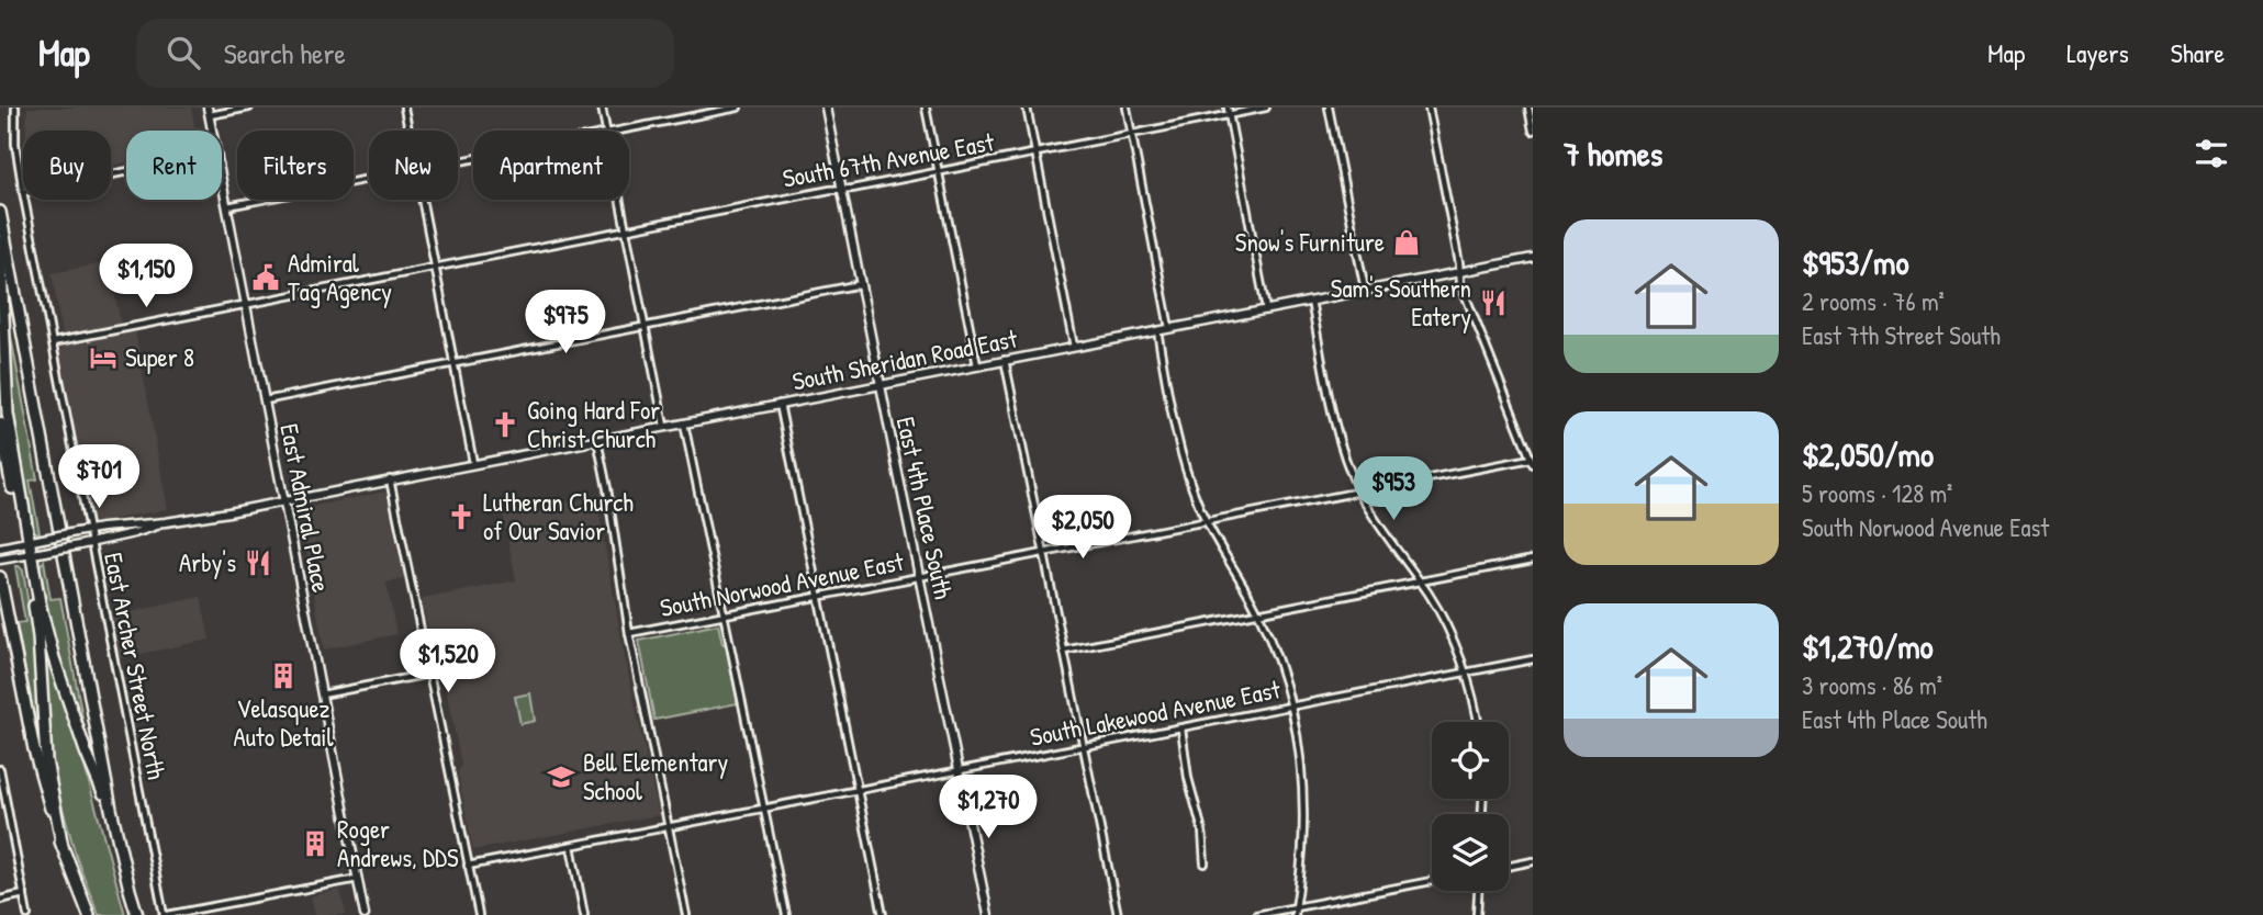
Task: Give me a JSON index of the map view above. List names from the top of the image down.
{
  "streets": {
    "main road": ["South Sheridan Road East", "East Admiral Place", "East 4th Place South"],
    "street": [
      "South 67th Avenue East",
      "South Norwood Avenue East",
      "East Archer Street North",
      "South Lakewood Avenue East"
    ]
  },
  "crossings": [
    ["South 67th Avenue East", "East Admiral Place"],
    ["South 67th Avenue East", "East 4th Place South"],
    ["South 67th Avenue East", "East Archer Street North"],
    ["South Sheridan Road East", "East Admiral Place"],
    ["South Sheridan Road East", "East 4th Place South"],
    ["East 4th Place South", "South Norwood Avenue East"],
    ["East 4th Place South", "South Lakewood Avenue East"]
  ],
  "places": {
    "shop": ["Snow's Furniture"],
    "public building": ["Admiral Tag Agency"],
    "restaurant": ["Sam's Southern Eatery", "Arby's"],
    "hotel": ["Super 8"],
    "church": ["Going Hard For Christ Church", "Lutheran Church of Our Savior"],
    "building": ["Velasquez Auto Detail", "Roger Andrews, DDS"],
    "school or university": ["Bell Elementary School"]
  },
  "page": {
    "header": "Map",
    "search": "Search here",
    "nav": ["Map", "Layers", "Share"],
    "heading": "7 homes",
    "chip": [
      "Buy",
      "Rent",
      "Filters",
      "New",
      "Apartment"
    ],
    "list": [
      {
        "name": "$953/mo",
        "note": "2 rooms · 76 m² · East 7th Street South"
      },
      {
        "name": "$2,050/mo",
        "note": "5 rooms · 128 m² · South Norwood Avenue East"
      },
      {
        "name": "$1,270/mo",
        "note": "3 rooms · 86 m² · East 4th Place South"
      }
    ],
    "price": [
      "$1,150",
      "$975",
      "$701",
      "$953",
      "$2,050",
      "$1,520",
      "$1,270"
    ]
  }
}
